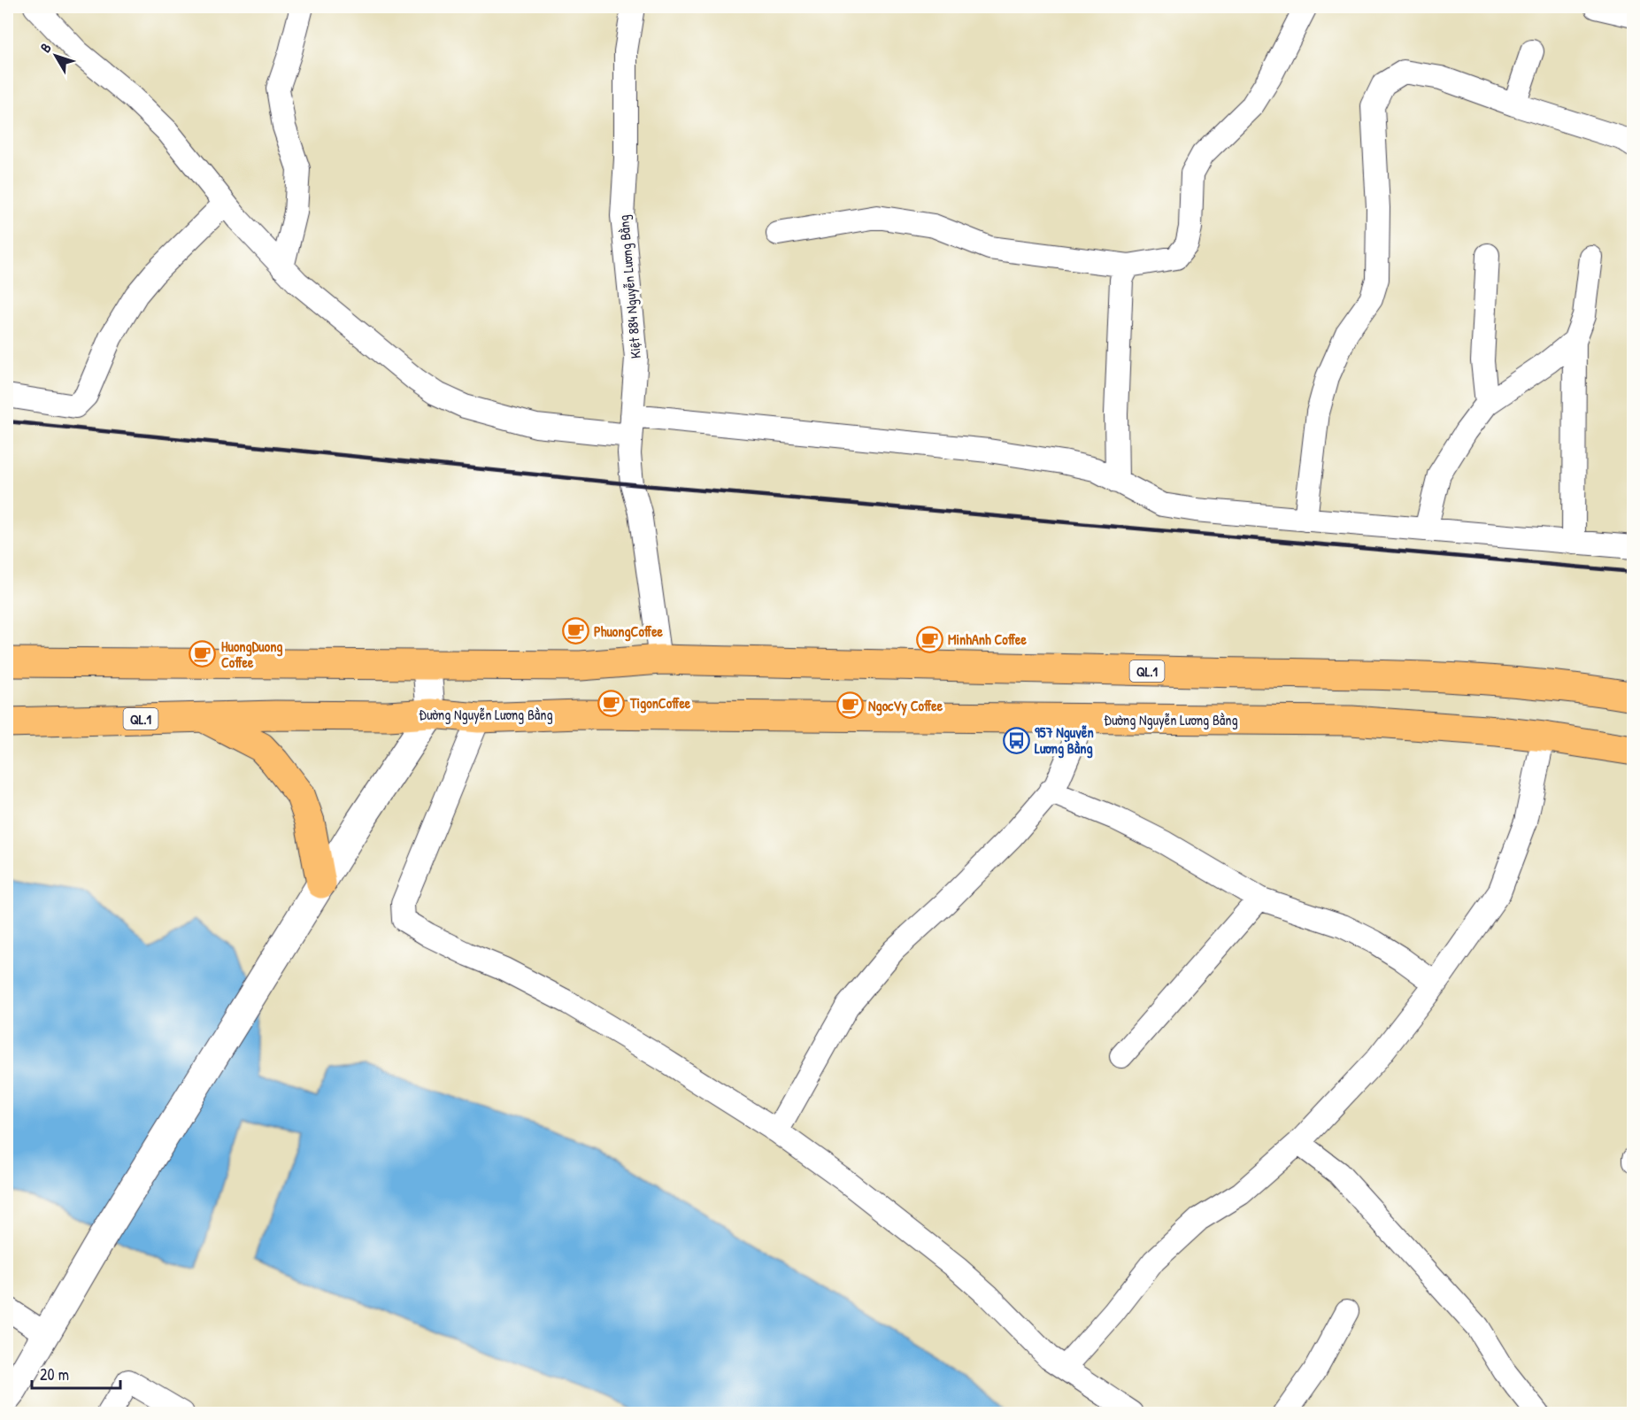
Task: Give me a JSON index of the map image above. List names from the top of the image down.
{
  "streets": {
    "highway": ["QL.1", "Đường Nguyễn Lương Bằng"],
    "street": ["Kiệt 884 Nguyễn Lương Bằng"]
  },
  "crossings": [
    ["Kiệt 884 Nguyễn Lương Bằng", "QL.1"]
  ],
  "places": {
    "cafe": [
      "PhuongCoffee",
      "MinhAnh Coffee",
      "HuongDuong Coffee",
      "TigonCoffee",
      "NgocVy Coffee"
    ],
    "bus stop": ["957 Nguyễn Lương Bằng"]
  },
  "scale_bar": "20 m",
  "north": "top left"
}
